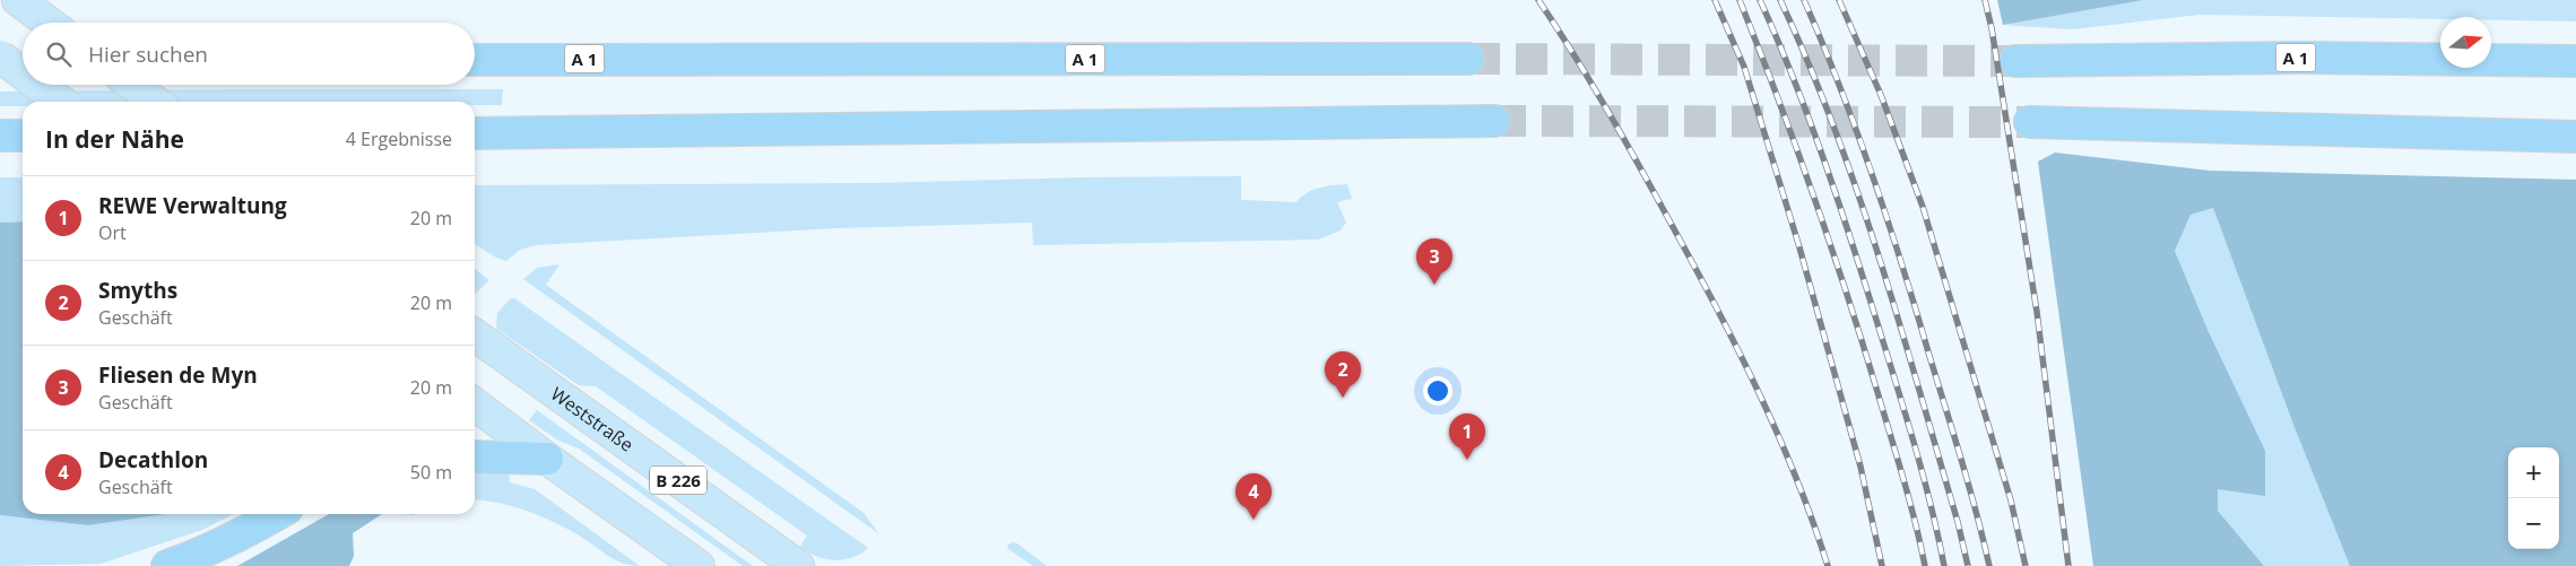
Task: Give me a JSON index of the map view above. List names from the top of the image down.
{
  "streets": {
    "highway": ["A 1"],
    "main road": ["Weststraße", "B 226"]
  },
  "north": "right",
  "page": {
    "search": "Hier suchen",
    "heading": ["In der Nähe", "4 Ergebnisse"],
    "list": [
      {
        "mark": "1",
        "name": "REWE Verwaltung",
        "note": "Ort",
        "value": "20 m"
      },
      {
        "mark": "2",
        "name": "Smyths",
        "note": "Geschäft",
        "value": "20 m"
      },
      {
        "mark": "3",
        "name": "Fliesen de Myn",
        "note": "Geschäft",
        "value": "20 m"
      },
      {
        "mark": "4",
        "name": "Decathlon",
        "note": "Geschäft",
        "value": "50 m"
      }
    ],
    "pins": [
      "3",
      "2",
      "1",
      "4"
    ],
    "map_buttons": ["+", "−"]
  }
}
